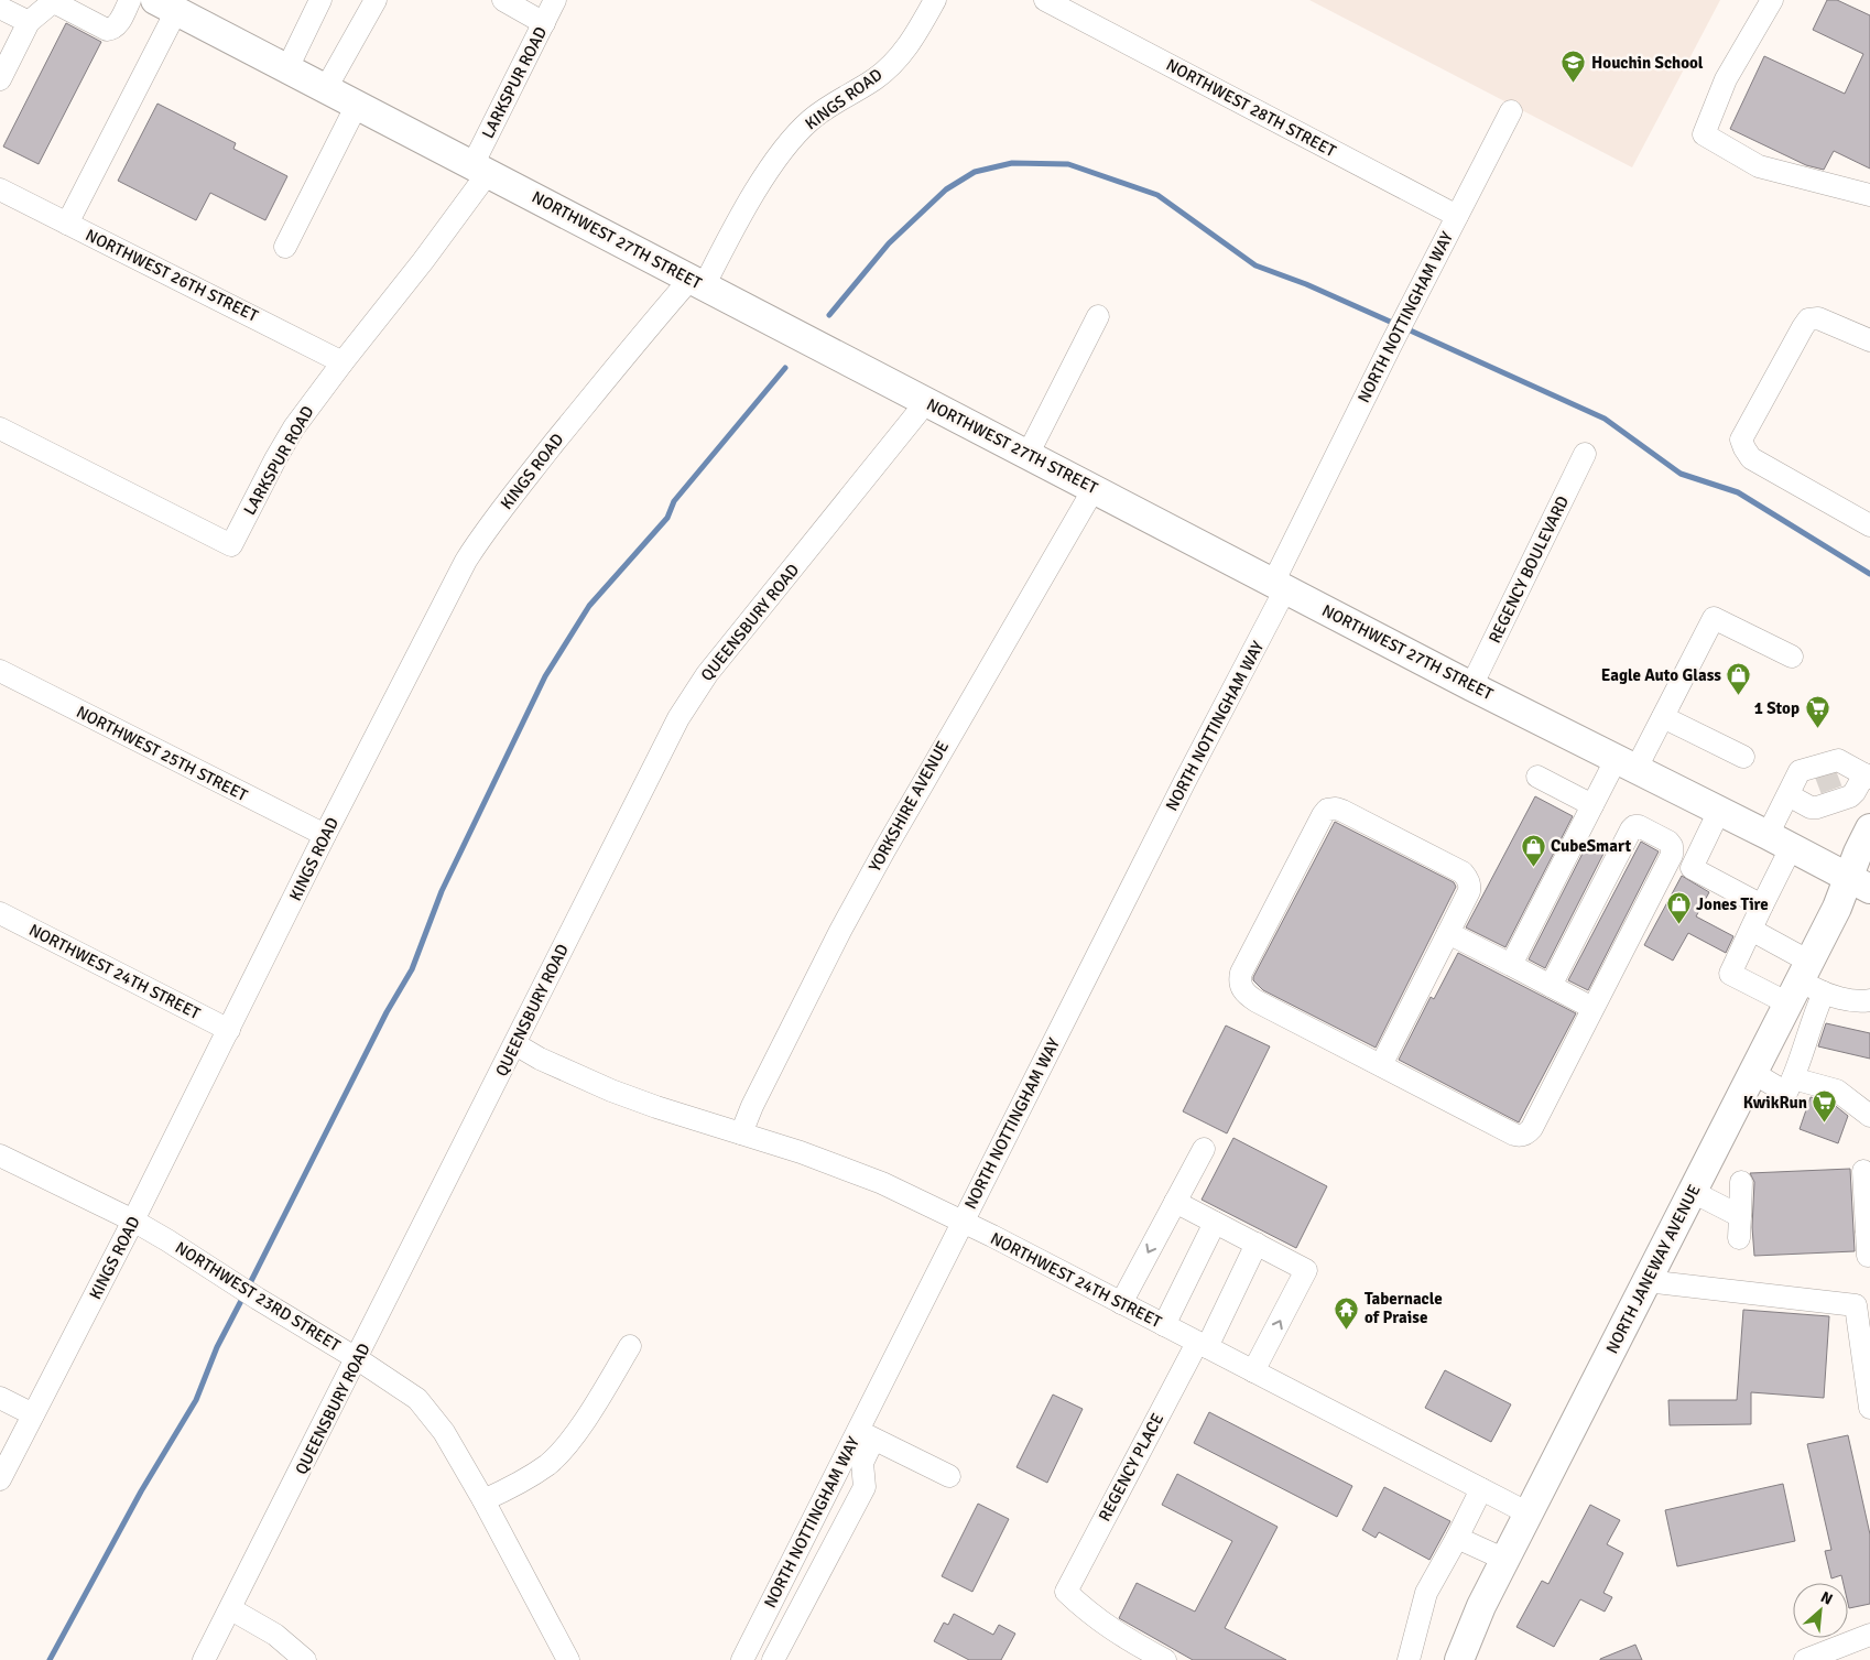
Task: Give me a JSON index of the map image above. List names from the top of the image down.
{
  "streets": {
    "main road": ["NORTHWEST 27TH STREET", "NORTH JANEWAY AVENUE"],
    "street": [
      "LARKSPUR ROAD",
      "KINGS ROAD",
      "NORTHWEST 28TH STREET",
      "NORTHWEST 26TH STREET",
      "NORTH NOTTINGHAM WAY",
      "REGENCY BOULEVARD",
      "QUEENSBURY ROAD",
      "NORTHWEST 25TH STREET",
      "YORKSHIRE AVENUE",
      "NORTHWEST 24TH STREET",
      "NORTHWEST 23RD STREET",
      "REGENCY PLACE"
    ]
  },
  "crossings": [
    ["LARKSPUR ROAD", "NORTHWEST 27TH STREET"],
    ["LARKSPUR ROAD", "NORTHWEST 26TH STREET"],
    ["KINGS ROAD", "NORTHWEST 27TH STREET"],
    ["KINGS ROAD", "NORTHWEST 25TH STREET"],
    ["KINGS ROAD", "NORTHWEST 24TH STREET"],
    ["KINGS ROAD", "NORTHWEST 23RD STREET"],
    ["NORTHWEST 28TH STREET", "NORTH NOTTINGHAM WAY"],
    ["NORTHWEST 27TH STREET", "NORTH NOTTINGHAM WAY"],
    ["NORTHWEST 27TH STREET", "REGENCY BOULEVARD"],
    ["NORTHWEST 27TH STREET", "QUEENSBURY ROAD"],
    ["NORTHWEST 27TH STREET", "YORKSHIRE AVENUE"],
    ["NORTHWEST 27TH STREET", "NORTH JANEWAY AVENUE"],
    ["NORTH NOTTINGHAM WAY", "NORTHWEST 24TH STREET"],
    ["QUEENSBURY ROAD", "NORTHWEST 24TH STREET"],
    ["QUEENSBURY ROAD", "NORTHWEST 23RD STREET"],
    ["YORKSHIRE AVENUE", "NORTHWEST 24TH STREET"],
    ["NORTHWEST 24TH STREET", "NORTH JANEWAY AVENUE"],
    ["NORTHWEST 24TH STREET", "REGENCY PLACE"]
  ],
  "places": {
    "school or university": ["Houchin School"],
    "shop": ["Eagle Auto Glass", "CubeSmart", "Jones Tire"],
    "supermarket": ["1 Stop", "KwikRun"],
    "temple": ["Tabernacle of Praise"]
  },
  "north": "top right"
}
